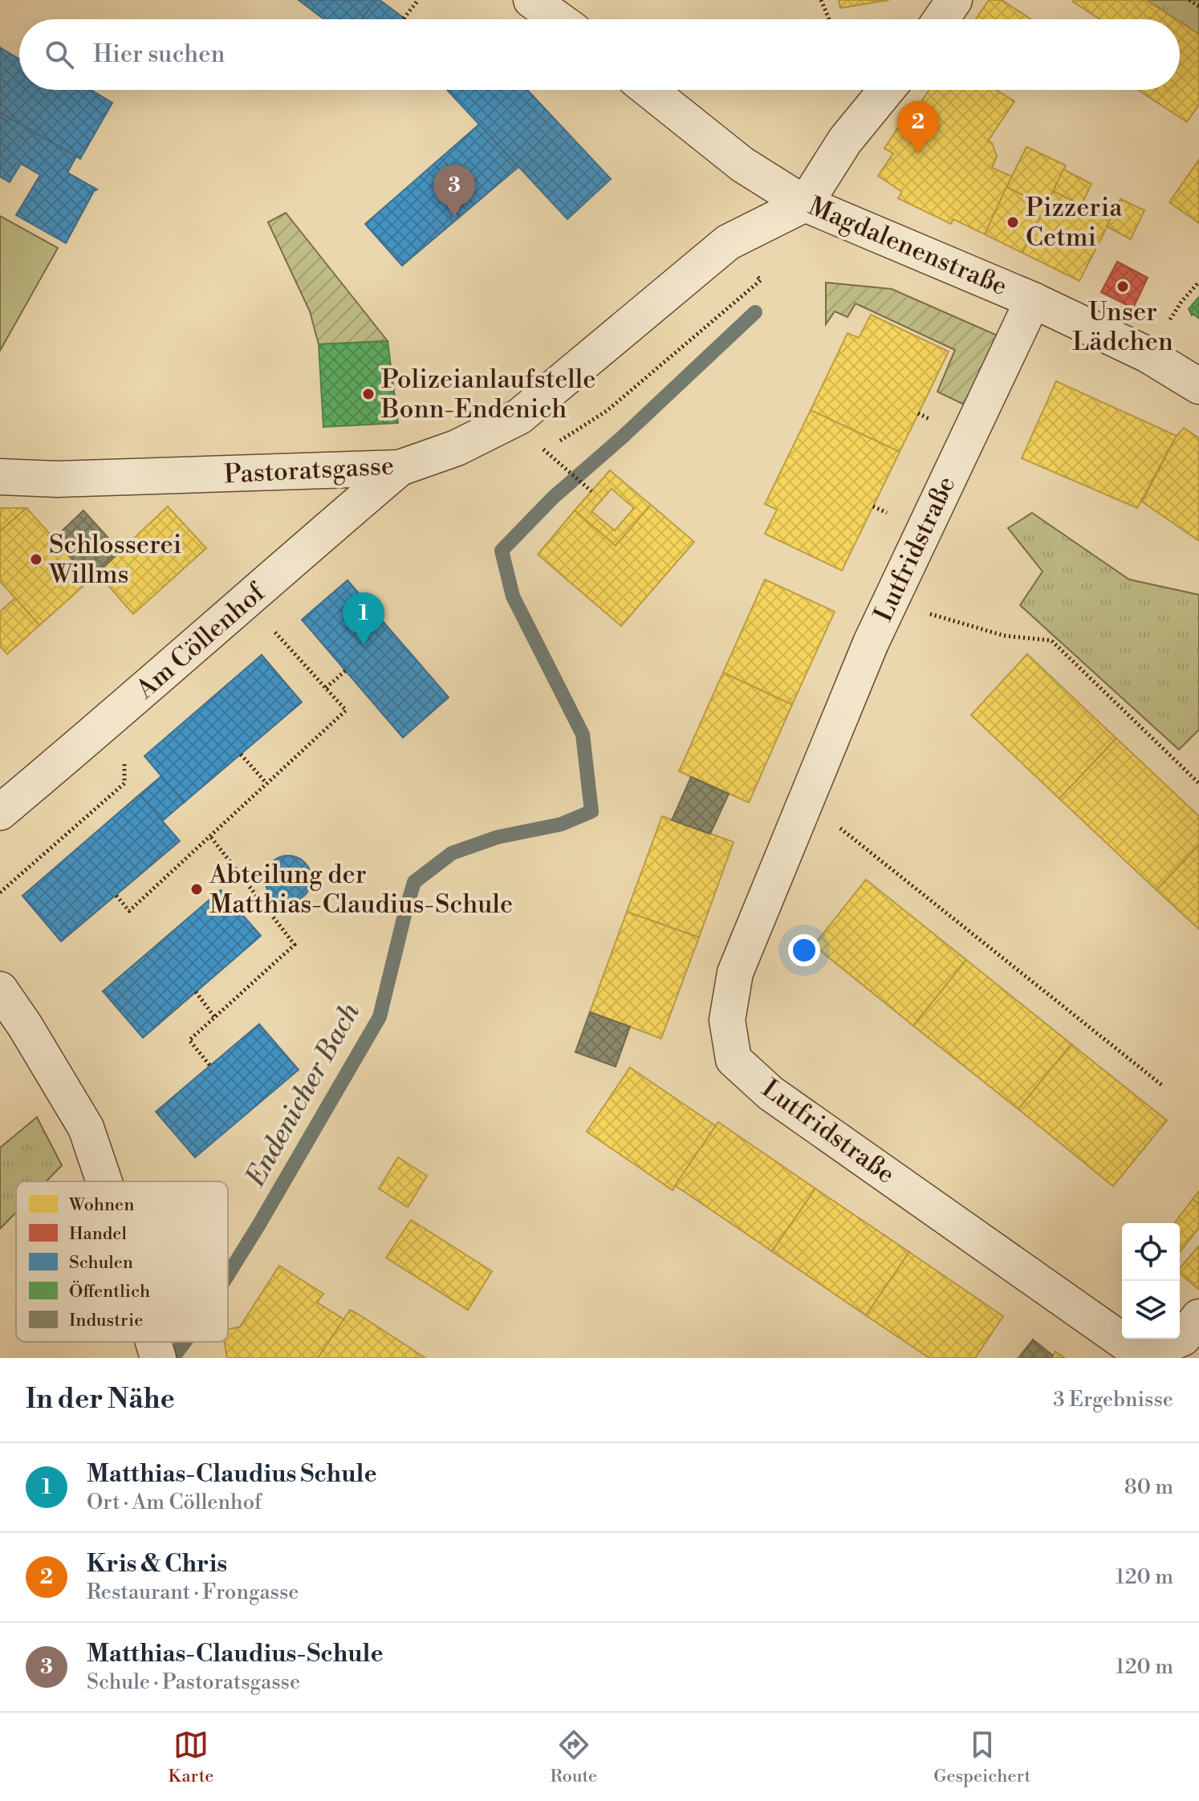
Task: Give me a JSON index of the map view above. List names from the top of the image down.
{
  "streets": {
    "street": [
      "Magdalenenstraße",
      "Pastoratsgasse",
      "Lutfridstraße",
      "Am Cöllenhof"
    ]
  },
  "crossings": [
    ["Magdalenenstraße", "Pastoratsgasse"],
    ["Magdalenenstraße", "Lutfridstraße"],
    ["Pastoratsgasse", "Am Cöllenhof"]
  ],
  "water": ["Endenicher Bach"],
  "places": [
    "Pizzeria Cetmi",
    "Unser Lädchen",
    "Polizeianlaufstelle Bonn-Endenich",
    "Schlosserei Willms",
    "Abteilung der Matthias-Claudius-Schule"
  ],
  "legend": [
    "Wohnen",
    "Handel",
    "Schulen",
    "Öffentlich",
    "Industrie"
  ],
  "page": {
    "search": "Hier suchen",
    "pins": ["2", "3", "1"],
    "heading": ["In der Nähe", "3 Ergebnisse"],
    "list": [
      {
        "mark": "1",
        "name": "Matthias-Claudius Schule",
        "note": "Ort · Am Cöllenhof",
        "value": "80 m"
      },
      {
        "mark": "2",
        "name": "Kris & Chris",
        "note": "Restaurant · Frongasse",
        "value": "120 m"
      },
      {
        "mark": "3",
        "name": "Matthias-Claudius-Schule",
        "note": "Schule · Pastoratsgasse",
        "value": "120 m"
      }
    ],
    "nav": ["Karte", "Route", "Gespeichert"]
  }
}
